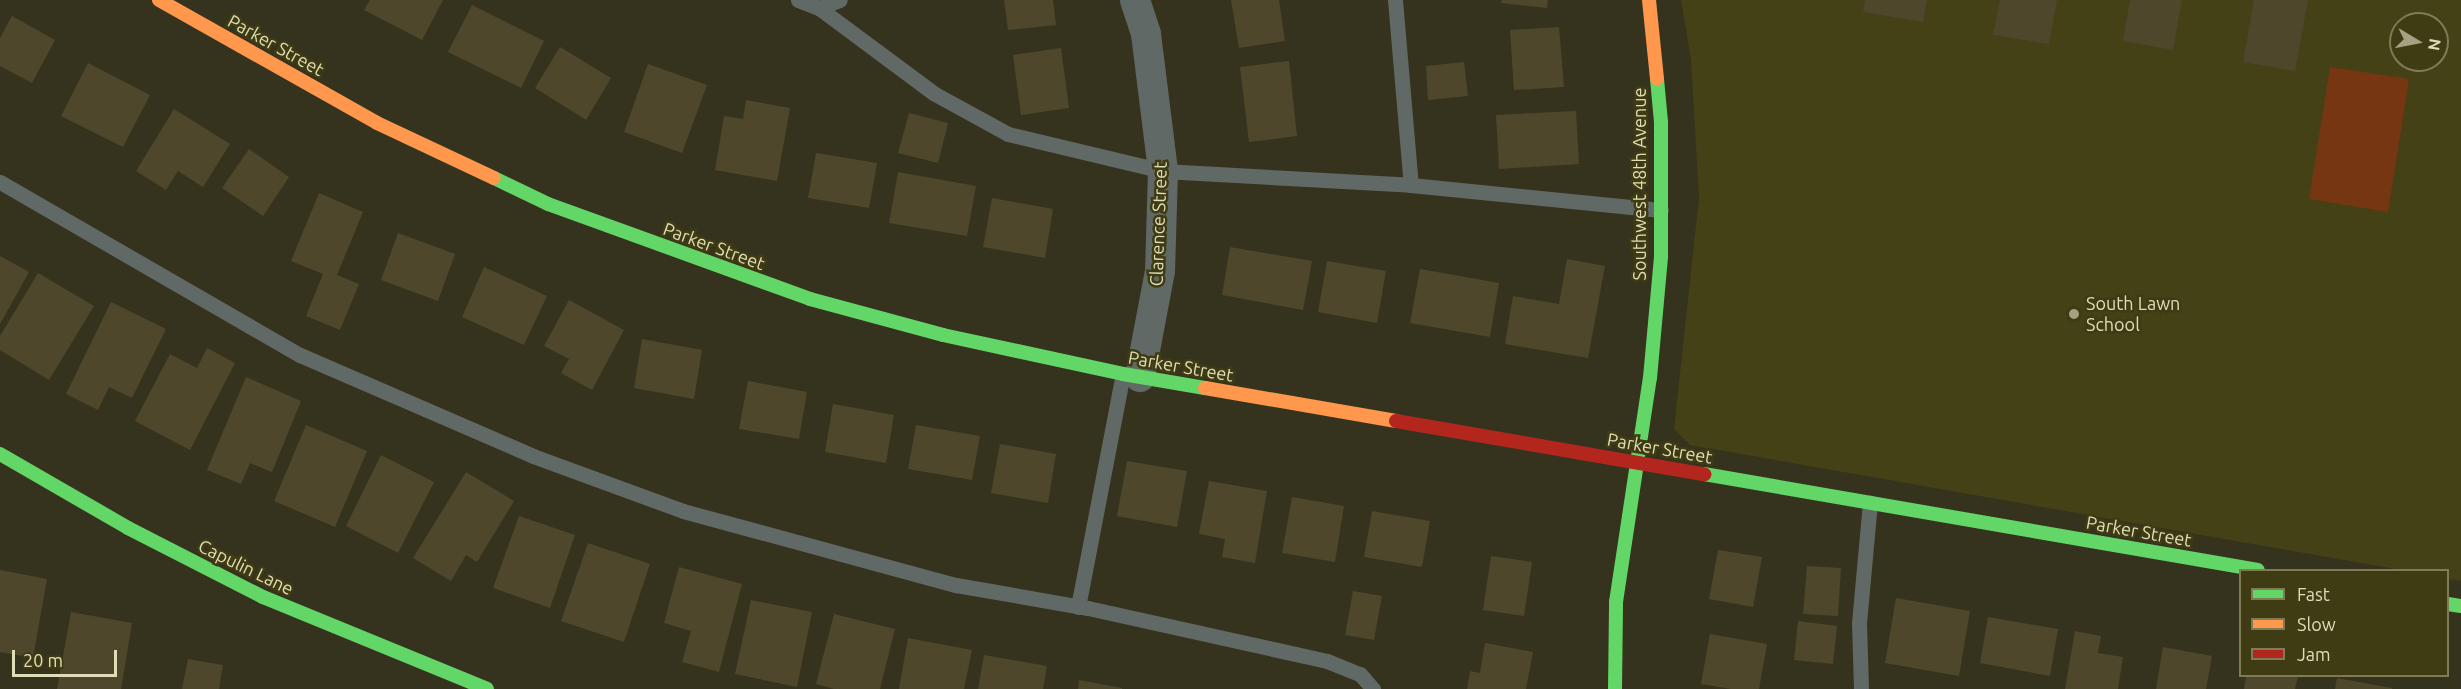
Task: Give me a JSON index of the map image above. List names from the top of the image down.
{
  "streets": {
    "main road": ["Parker Street", "Southwest 48th Avenue", "Capulin Lane"],
    "street": ["Clarence Street"]
  },
  "crossings": [
    ["Parker Street", "Southwest 48th Avenue"],
    ["Parker Street", "Clarence Street"]
  ],
  "places": ["South Lawn School"],
  "legend": ["Fast", "Slow", "Jam"],
  "scale_bar": "20 m",
  "north": "right"
}
